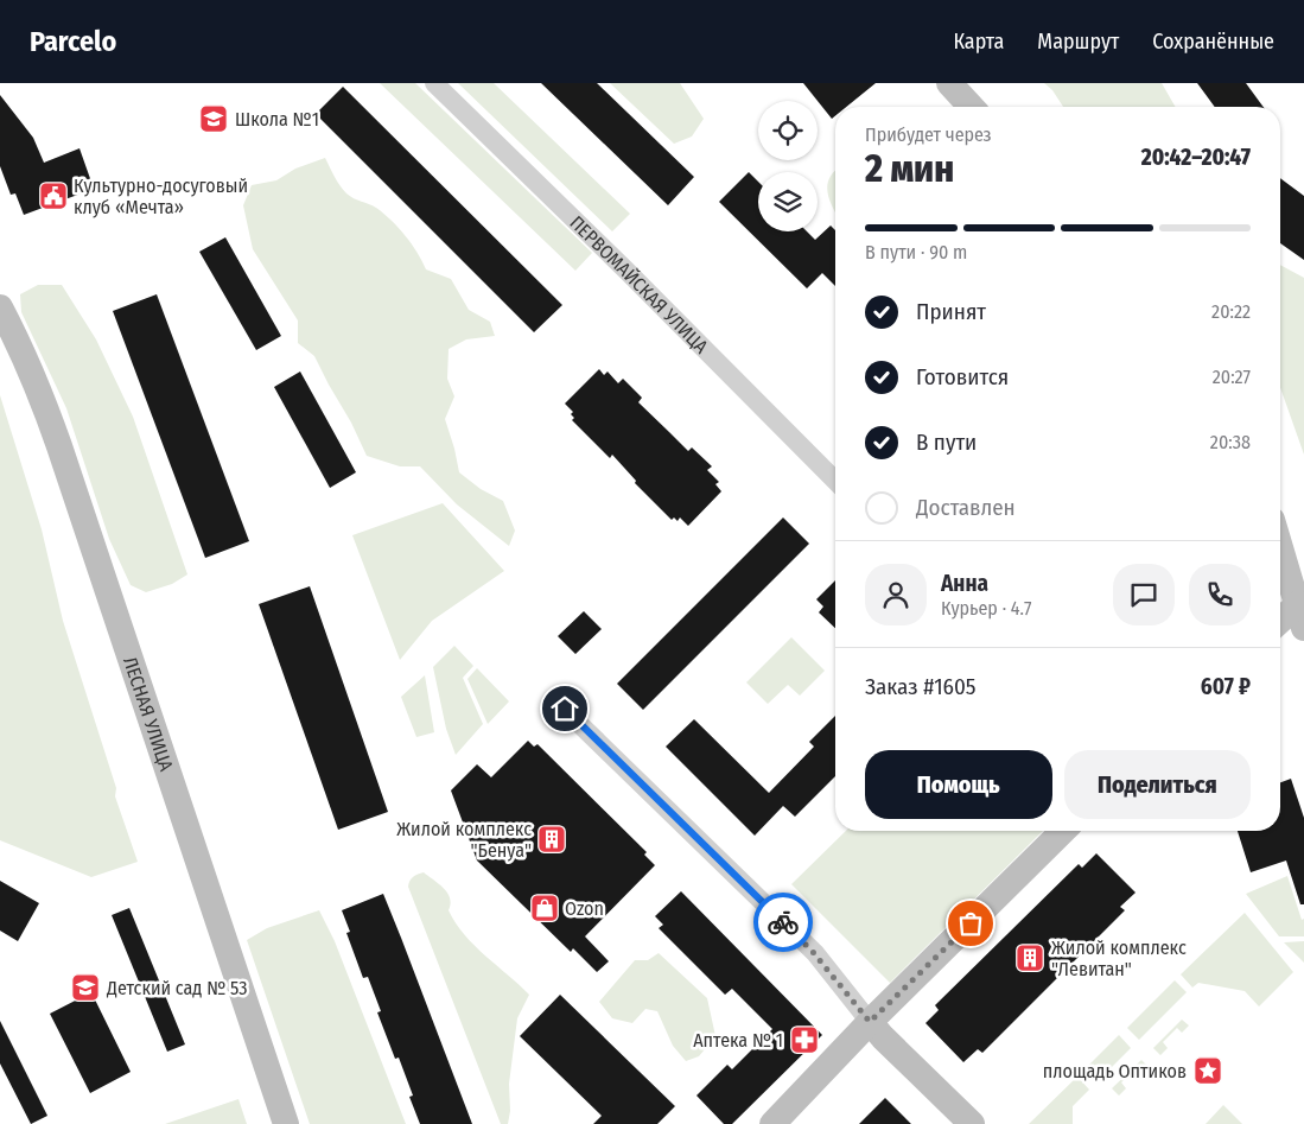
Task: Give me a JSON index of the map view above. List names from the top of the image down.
{
  "streets": {
    "street": ["ПЕРВОМАЙСКАЯ УЛИЦА", "ЛЕСНАЯ УЛИЦА"]
  },
  "places": {
    "school or university": ["Школа №1", "Детский сад № 53"],
    "public building": ["Культурно-досуговый клуб «Мечта»"],
    "building": ["Жилой комплекс \"Бенуа\"", "Жилой комплекс \"Левитан\""],
    "shop": ["Ozon"],
    "pharmacy": ["Аптека № 1"],
    "place": ["площадь Оптиков"]
  },
  "page": {
    "header": "Parcelo",
    "nav": ["Карта", "Маршрут", "Сохранённые"],
    "heading": ["2 мин", "Прибудет через", "20:42–20:47"],
    "panel": [
      "Анна",
      "Курьер · 4.7",
      "Заказ #1605",
      "607 ₽"
    ],
    "bar": "В пути · 90 m",
    "list": [
      ["Принят", "20:22"],
      ["Готовится", "20:27"],
      ["В пути", "20:38"],
      "Доставлен"
    ],
    "buttons": ["Помощь", "Поделиться"]
  }
}
